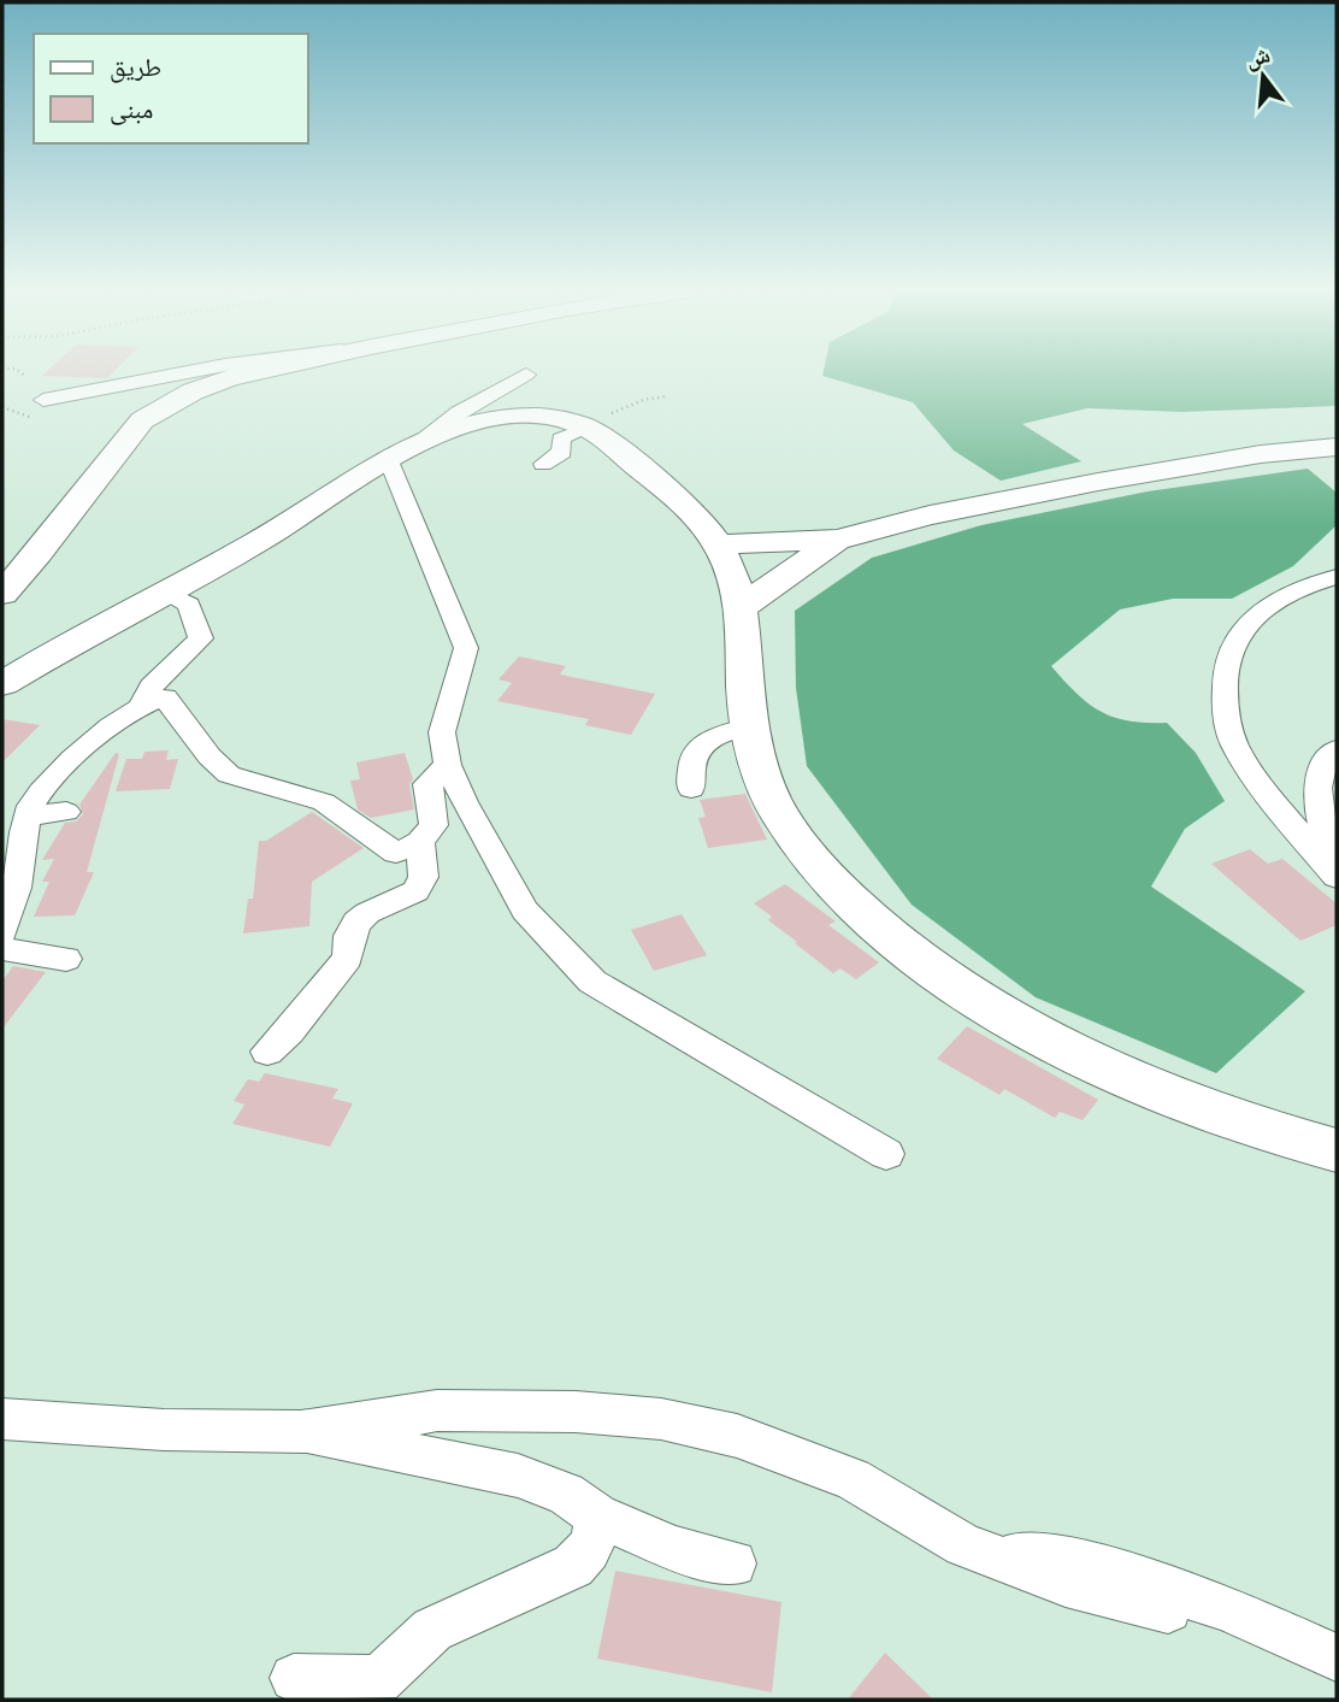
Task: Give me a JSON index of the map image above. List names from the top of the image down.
{
  "legend": ["طريق", "مبنى"],
  "north": "top"
}
